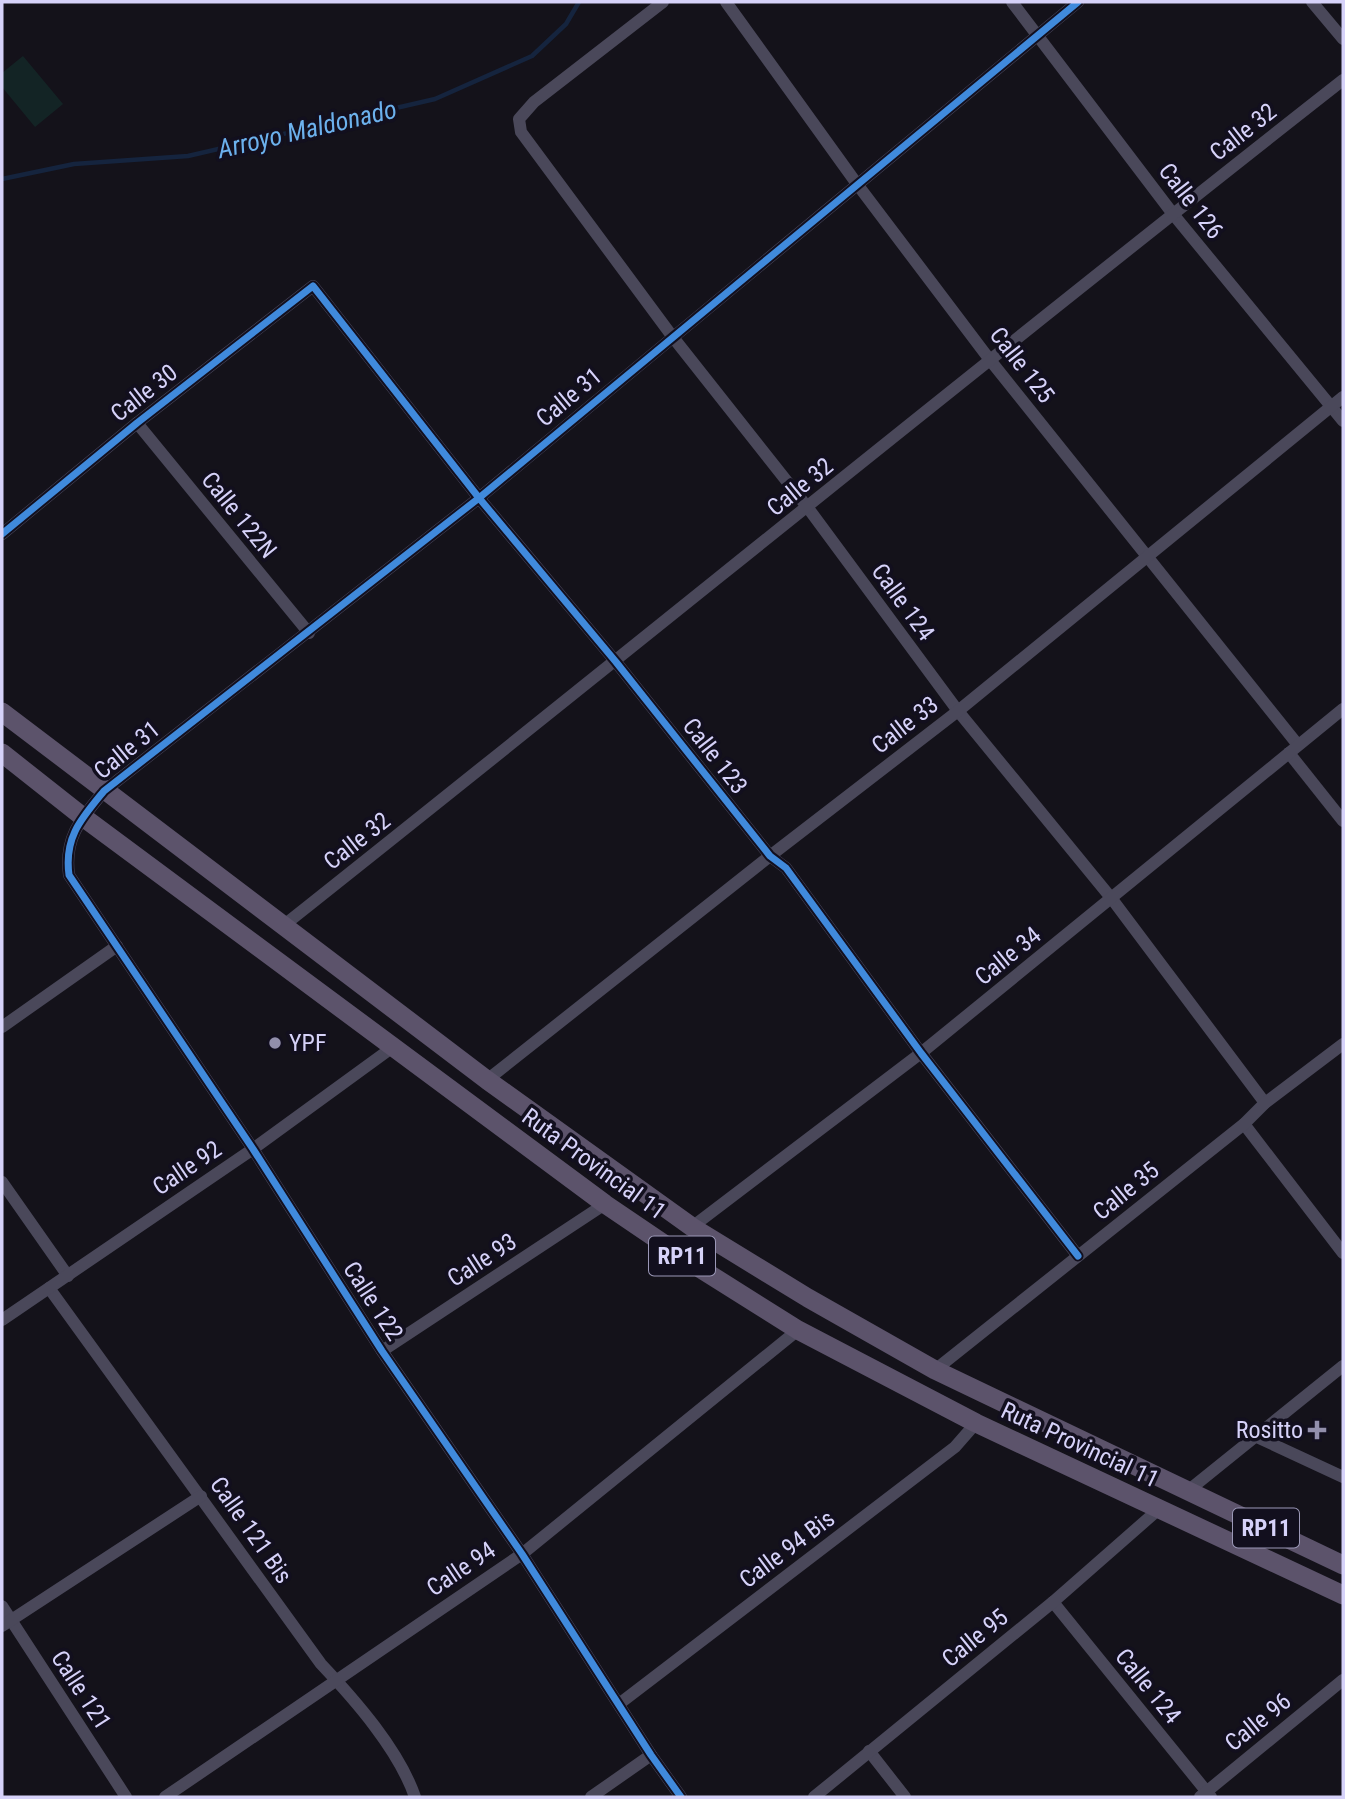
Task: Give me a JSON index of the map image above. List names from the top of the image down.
{
  "streets": {
    "main road": ["Ruta Provincial 11", "RP11"],
    "street": [
      "Calle 32",
      "Calle 126",
      "Calle 125",
      "Calle 30",
      "Calle 31",
      "Calle 122N",
      "Calle 124",
      "Calle 33",
      "Calle 123",
      "Calle 34",
      "Calle 92",
      "Calle 35",
      "Calle 93",
      "Calle 122",
      "Calle 121 Bis",
      "Calle 94 Bis",
      "Calle 94",
      "Calle 95",
      "Calle 121",
      "Calle 96"
    ]
  },
  "crossings": [
    ["Calle 32", "Calle 126"],
    ["Calle 32", "Calle 125"],
    ["Calle 32", "Calle 124"],
    ["Calle 32", "Calle 123"],
    ["Calle 32", "Ruta Provincial 11"],
    ["Calle 126", "Calle 31"],
    ["Calle 126", "Calle 33"],
    ["Calle 125", "Calle 31"],
    ["Calle 125", "Calle 33"],
    ["Calle 125", "Calle 34"],
    ["Calle 30", "Calle 122N"],
    ["Calle 30", "Calle 123"],
    ["Calle 31", "Calle 122N"],
    ["Calle 31", "Calle 124"],
    ["Calle 31", "Calle 123"],
    ["Calle 31", "Ruta Provincial 11"],
    ["Calle 31", "RP11"],
    ["Calle 31", "Calle 122"],
    ["Calle 124", "Calle 33"],
    ["Calle 124", "Calle 34"],
    ["Calle 124", "Calle 35"],
    ["Calle 124", "Calle 95"],
    ["Calle 124", "Calle 96"],
    ["Calle 33", "Calle 123"],
    ["Calle 33", "Ruta Provincial 11"],
    ["Calle 123", "Calle 34"],
    ["Calle 123", "Calle 35"],
    ["Calle 34", "Ruta Provincial 11"],
    ["Ruta Provincial 11", "Calle 92"],
    ["Ruta Provincial 11", "Calle 35"],
    ["Ruta Provincial 11", "RP11"],
    ["Ruta Provincial 11", "Calle 93"],
    ["Ruta Provincial 11", "Calle 122"],
    ["Ruta Provincial 11", "Calle 94 Bis"],
    ["Ruta Provincial 11", "Calle 94"],
    ["Ruta Provincial 11", "Calle 95"],
    ["Calle 92", "Calle 122"],
    ["Calle 92", "Calle 121 Bis"],
    ["RP11", "Calle 122"],
    ["Calle 93", "Calle 122"],
    ["Calle 122", "Calle 94 Bis"],
    ["Calle 122", "Calle 94"],
    ["Calle 121 Bis", "Calle 94"]
  ],
  "water": ["Arroyo Maldonado"],
  "places": {
    "other": ["YPF"],
    "health": ["Rositto"]
  }
}
